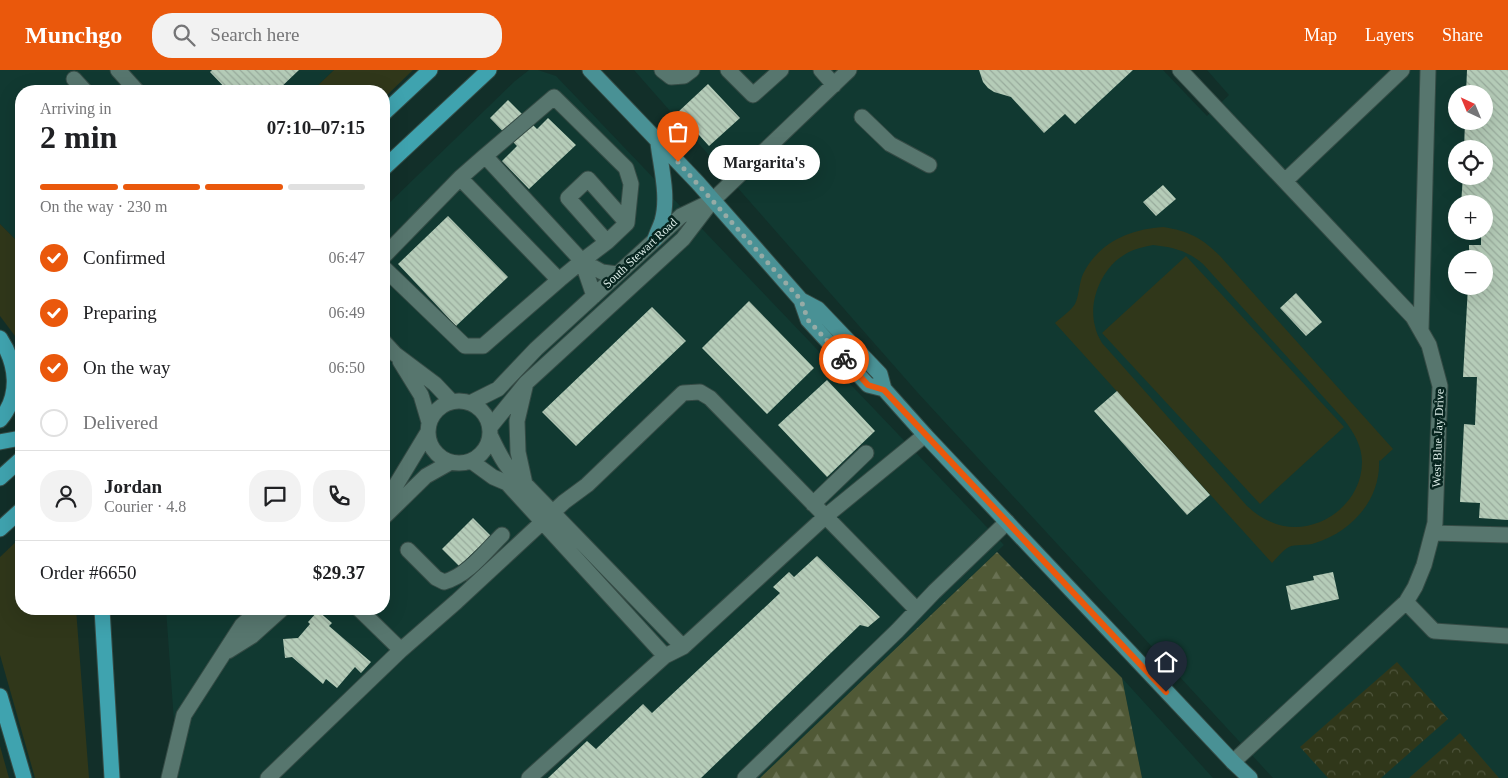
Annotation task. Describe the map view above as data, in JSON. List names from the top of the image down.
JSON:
{
  "streets": {
    "street": ["South Stewart Road", "West Blue Jay Drive"]
  },
  "places": ["Margarita's"],
  "north": "top left",
  "page": {
    "header": "Munchgo",
    "search": "Search here",
    "nav": ["Map", "Layers", "Share"],
    "map_buttons": ["+", "−"],
    "heading": ["2 min", "Arriving in", "07:10–07:15"],
    "panel": [
      "Jordan",
      "Courier · 4.8",
      "Order #6650",
      "$29.37"
    ],
    "bubble": "Margarita's",
    "bar": "On the way · 230 m",
    "list": [
      ["Confirmed", "06:47"],
      ["Preparing", "06:49"],
      ["On the way", "06:50"],
      "Delivered"
    ]
  }
}
